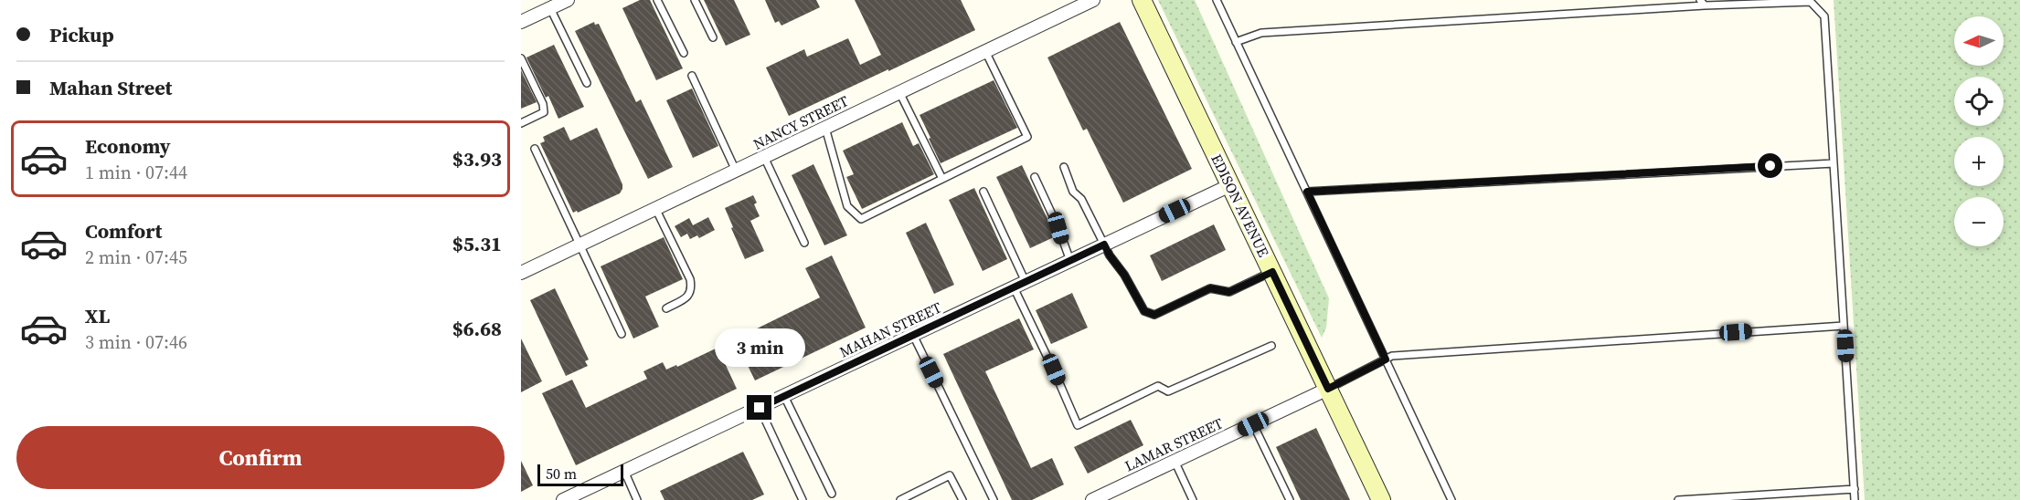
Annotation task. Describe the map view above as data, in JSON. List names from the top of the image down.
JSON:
{
  "streets": {
    "street": [
      "NANCY STREET",
      "EDISON AVENUE",
      "MAHAN STREET",
      "LAMAR STREET"
    ]
  },
  "crossings": [
    ["EDISON AVENUE", "MAHAN STREET"],
    ["EDISON AVENUE", "LAMAR STREET"]
  ],
  "scale_bar": "50 m",
  "north": "left",
  "page": {
    "banner": ["Pickup", "Mahan Street"],
    "map_buttons": ["+", "−"],
    "list": [
      {
        "name": "Economy",
        "note": "1 min · 07:44",
        "value": "$3.93"
      },
      {
        "name": "Comfort",
        "note": "2 min · 07:45",
        "value": "$5.31"
      },
      {
        "name": "XL",
        "note": "3 min · 07:46",
        "value": "$6.68"
      }
    ],
    "bubble": "3 min",
    "buttons": "Confirm",
    "scale": "50 m"
  }
}
